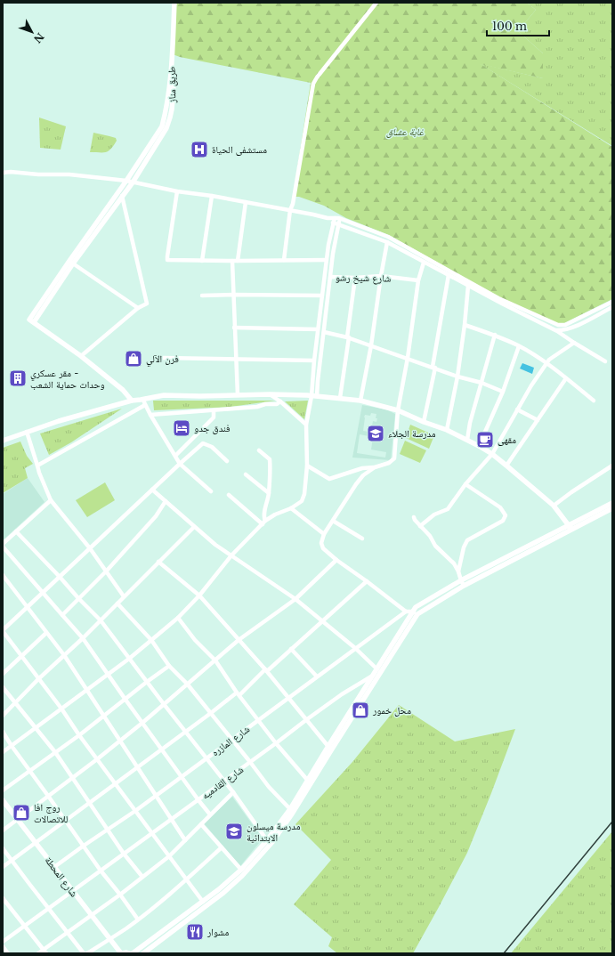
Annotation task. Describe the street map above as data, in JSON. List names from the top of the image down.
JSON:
{
  "streets": {
    "main road": ["طريق مناز", "شارع المحطة"],
    "street": ["شارع شيخ رشو", "شارع المازره", "شارع القادميه"]
  },
  "crossings": [
    ["شارع المازره", "شارع المحطة"],
    ["شارع القادميه", "شارع المحطة"]
  ],
  "parks": ["غابة عشاق"],
  "places": {
    "hospital": ["مستشفى الحياة"],
    "shop": ["فرن الآلي", "محل خمور", "روج افا للاتصالات"],
    "building": ["مقر عسكري - وحدات حماية الشعب"],
    "hotel": ["فندق جدو"],
    "school or university": ["مدرسة الجلاء", "مدرسة ميسلون الابتدائية"],
    "cafe": ["مقهى"],
    "restaurant": ["مشوار"]
  },
  "scale_bar": "100 m",
  "north": "bottom right"
}
